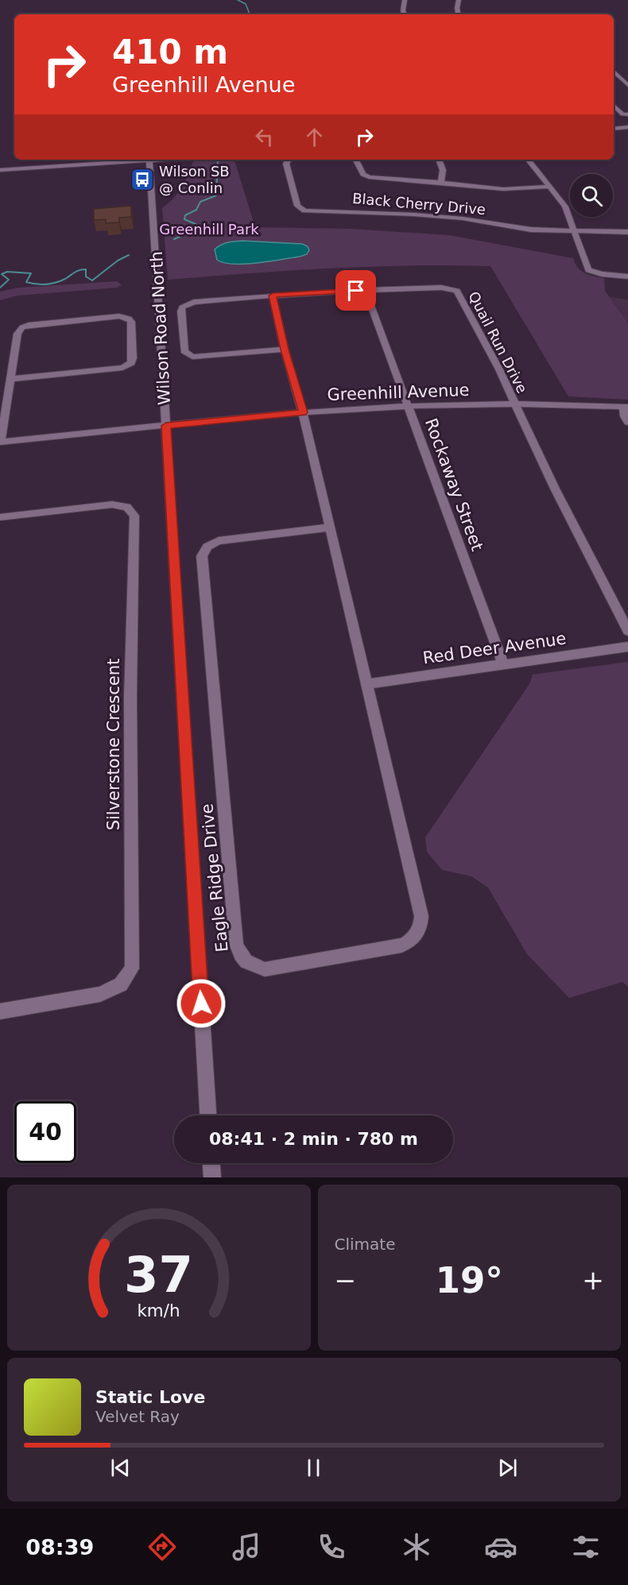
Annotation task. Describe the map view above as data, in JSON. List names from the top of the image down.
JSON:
{
  "streets": {
    "street": [
      "Black Cherry Drive",
      "Wilson Road North",
      "Quail Run Drive",
      "Greenhill Avenue",
      "Rockaway Street",
      "Red Deer Avenue",
      "Silverstone Crescent",
      "Eagle Ridge Drive"
    ]
  },
  "crossings": [
    ["Wilson Road North", "Greenhill Avenue"],
    ["Quail Run Drive", "Greenhill Avenue"],
    ["Quail Run Drive", "Rockaway Street"],
    ["Quail Run Drive", "Eagle Ridge Drive"],
    ["Greenhill Avenue", "Rockaway Street"],
    ["Greenhill Avenue", "Eagle Ridge Drive"],
    ["Rockaway Street", "Red Deer Avenue"],
    ["Red Deer Avenue", "Eagle Ridge Drive"]
  ],
  "parks": ["Greenhill Park"],
  "places": {
    "bus stop": ["Wilson SB @ Conlin"]
  },
  "page": {
    "turn": ["410 m", "Greenhill Avenue"],
    "limit": "40",
    "trip": "08:41 · 2 min · 780 m",
    "tile": "Climate",
    "heat": ["−", "19°", "+"],
    "song": ["Static Love", "Velvet Ray"],
    "tabs": "08:39",
    "gauge": ["37", "km/h"]
  }
}
